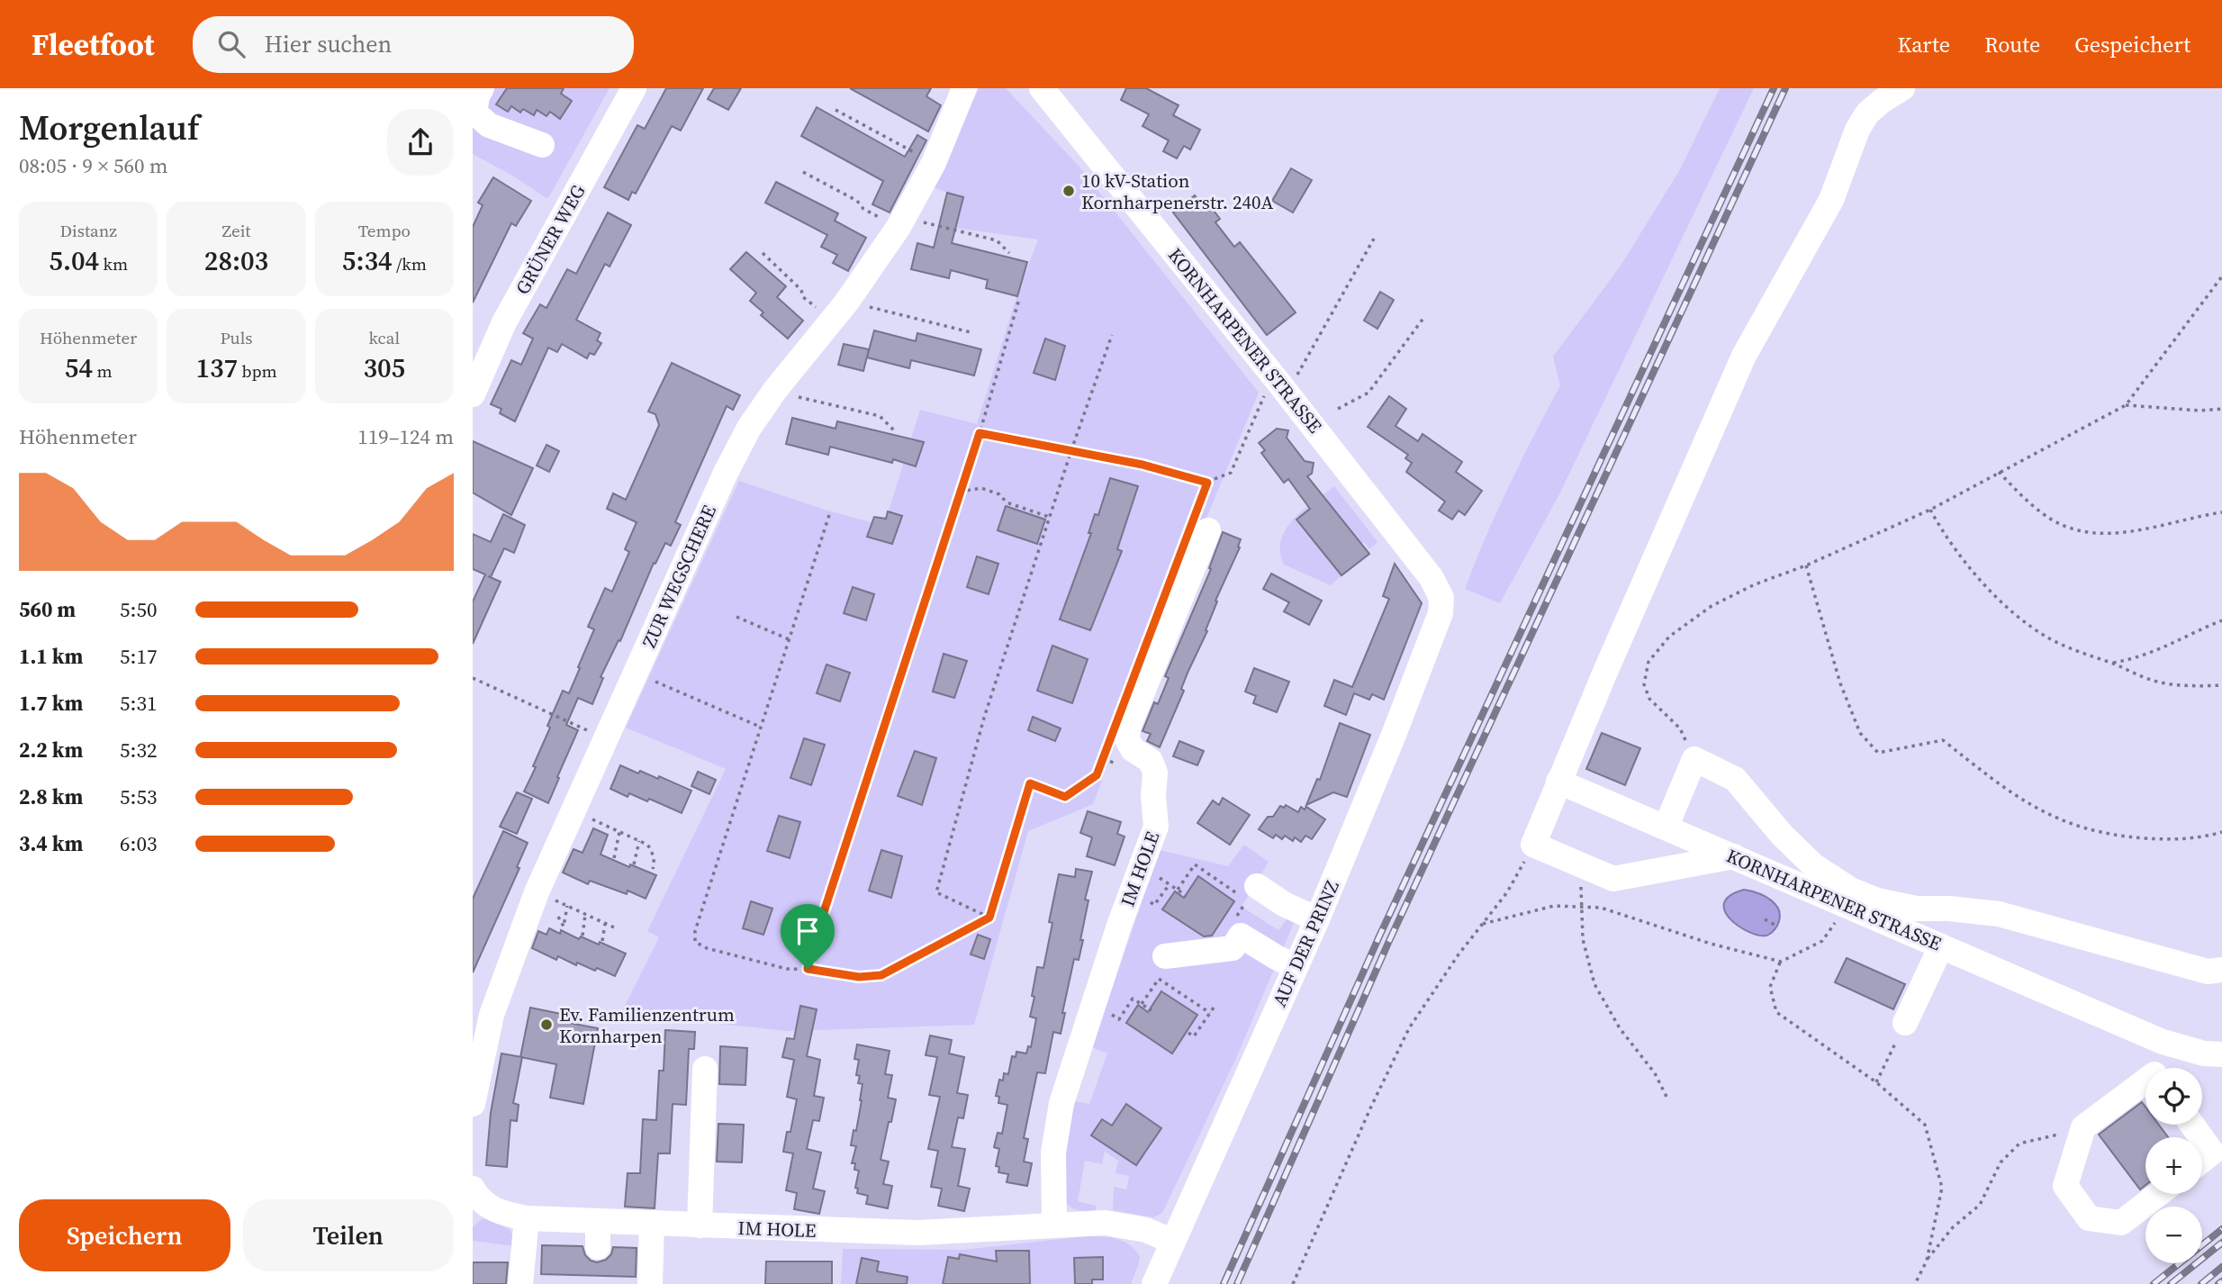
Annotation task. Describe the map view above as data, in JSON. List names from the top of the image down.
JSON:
{
  "streets": {
    "street": [
      "GRÜNER WEG",
      "KORNHARPENER STRASSE",
      "ZUR WEGSCHERE",
      "IM HOLE",
      "AUF DER PRINZ"
    ]
  },
  "crossings": [
    ["KORNHARPENER STRASSE", "AUF DER PRINZ"],
    ["IM HOLE", "AUF DER PRINZ"]
  ],
  "places": ["10 kV-Station Kornharpenerstr. 240A", "Ev. Familienzentrum Kornharpen"],
  "page": {
    "header": "Fleetfoot",
    "search": "Hier suchen",
    "nav": ["Karte", "Route", "Gespeichert"],
    "heading": ["Morgenlauf", "08:05 · 9 × 560 m"],
    "stats": [
      ["Distanz", "5.04 km"],
      ["Zeit", "28:03"],
      ["Tempo", "5:34 /km"],
      ["Höhenmeter", "54 m"],
      ["Puls", "137 bpm"],
      ["kcal", "305"]
    ],
    "chart": ["Höhenmeter", "119–124 m"],
    "list": [
      {
        "name": "560 m",
        "note": "5:50"
      },
      {
        "name": "1.1 km",
        "note": "5:17"
      },
      {
        "name": "1.7 km",
        "note": "5:31"
      },
      {
        "name": "2.2 km",
        "note": "5:32"
      },
      {
        "name": "2.8 km",
        "note": "5:53"
      },
      {
        "name": "3.4 km",
        "note": "6:03"
      }
    ],
    "map_buttons": ["+", "−"],
    "buttons": ["Speichern", "Teilen"]
  }
}
